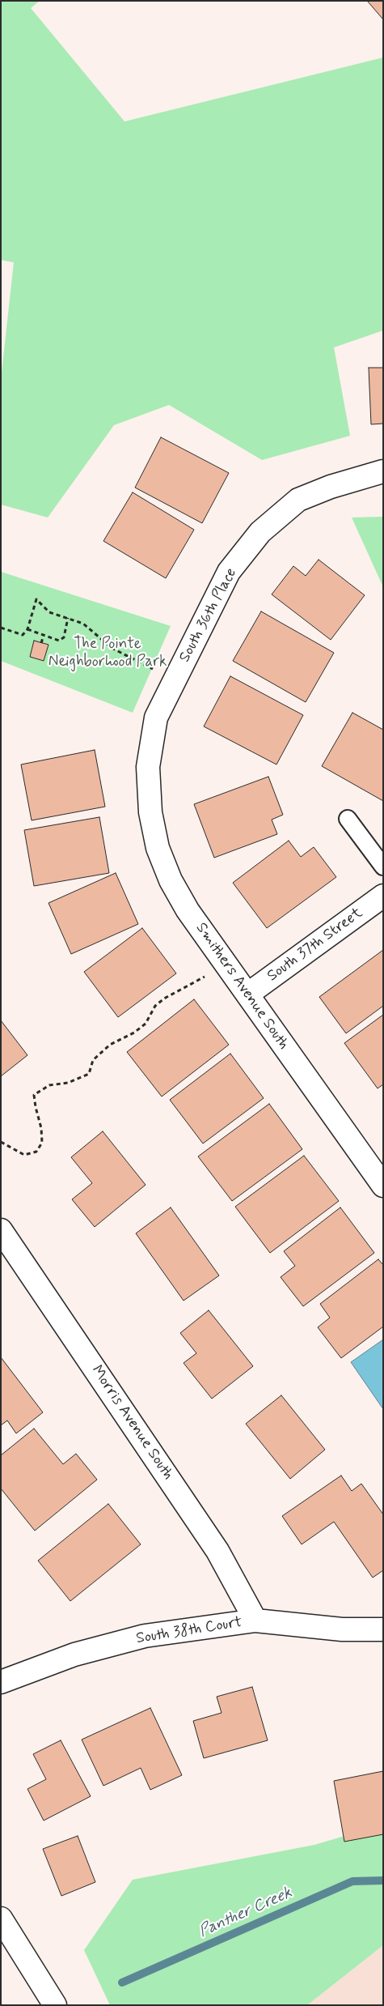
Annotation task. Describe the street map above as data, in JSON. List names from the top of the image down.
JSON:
{
  "streets": {
    "street": [
      "South 36th Place",
      "South 37th Street",
      "Smithers Avenue South",
      "Morris Avenue South",
      "South 38th Court"
    ]
  },
  "crossings": [
    ["South 36th Place", "Smithers Avenue South"],
    ["South 37th Street", "Smithers Avenue South"],
    ["Morris Avenue South", "South 38th Court"]
  ],
  "water": ["Panther Creek"],
  "parks": ["The Pointe Neighborhood Park"]
}
